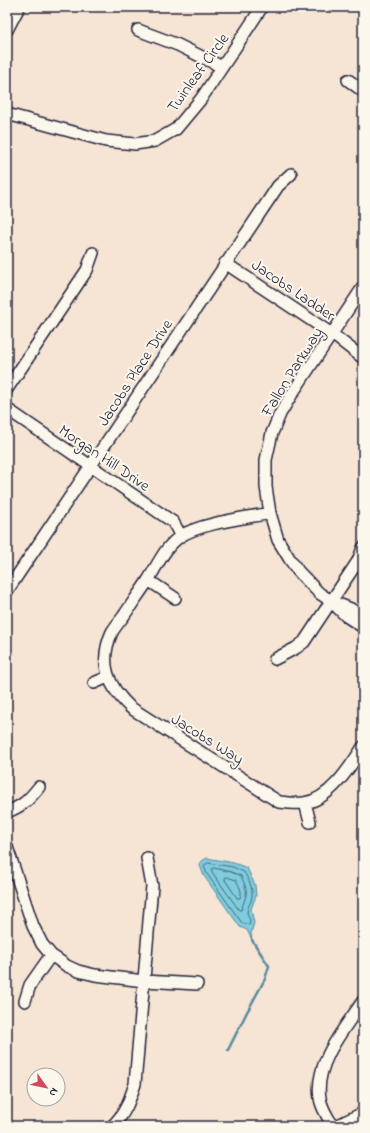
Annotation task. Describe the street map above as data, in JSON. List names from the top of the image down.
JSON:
{
  "streets": {
    "street": [
      "Twinleaf Circle",
      "Jacobs Ladder",
      "Fallon Parkway",
      "Jacobs Place Drive",
      "Morgan Hill Drive",
      "Jacobs Way"
    ]
  },
  "crossings": [
    ["Jacobs Ladder", "Fallon Parkway"],
    ["Jacobs Ladder", "Jacobs Place Drive"],
    ["Fallon Parkway", "Jacobs Way"],
    ["Jacobs Place Drive", "Morgan Hill Drive"],
    ["Morgan Hill Drive", "Jacobs Way"]
  ],
  "north": "bottom right"
}
